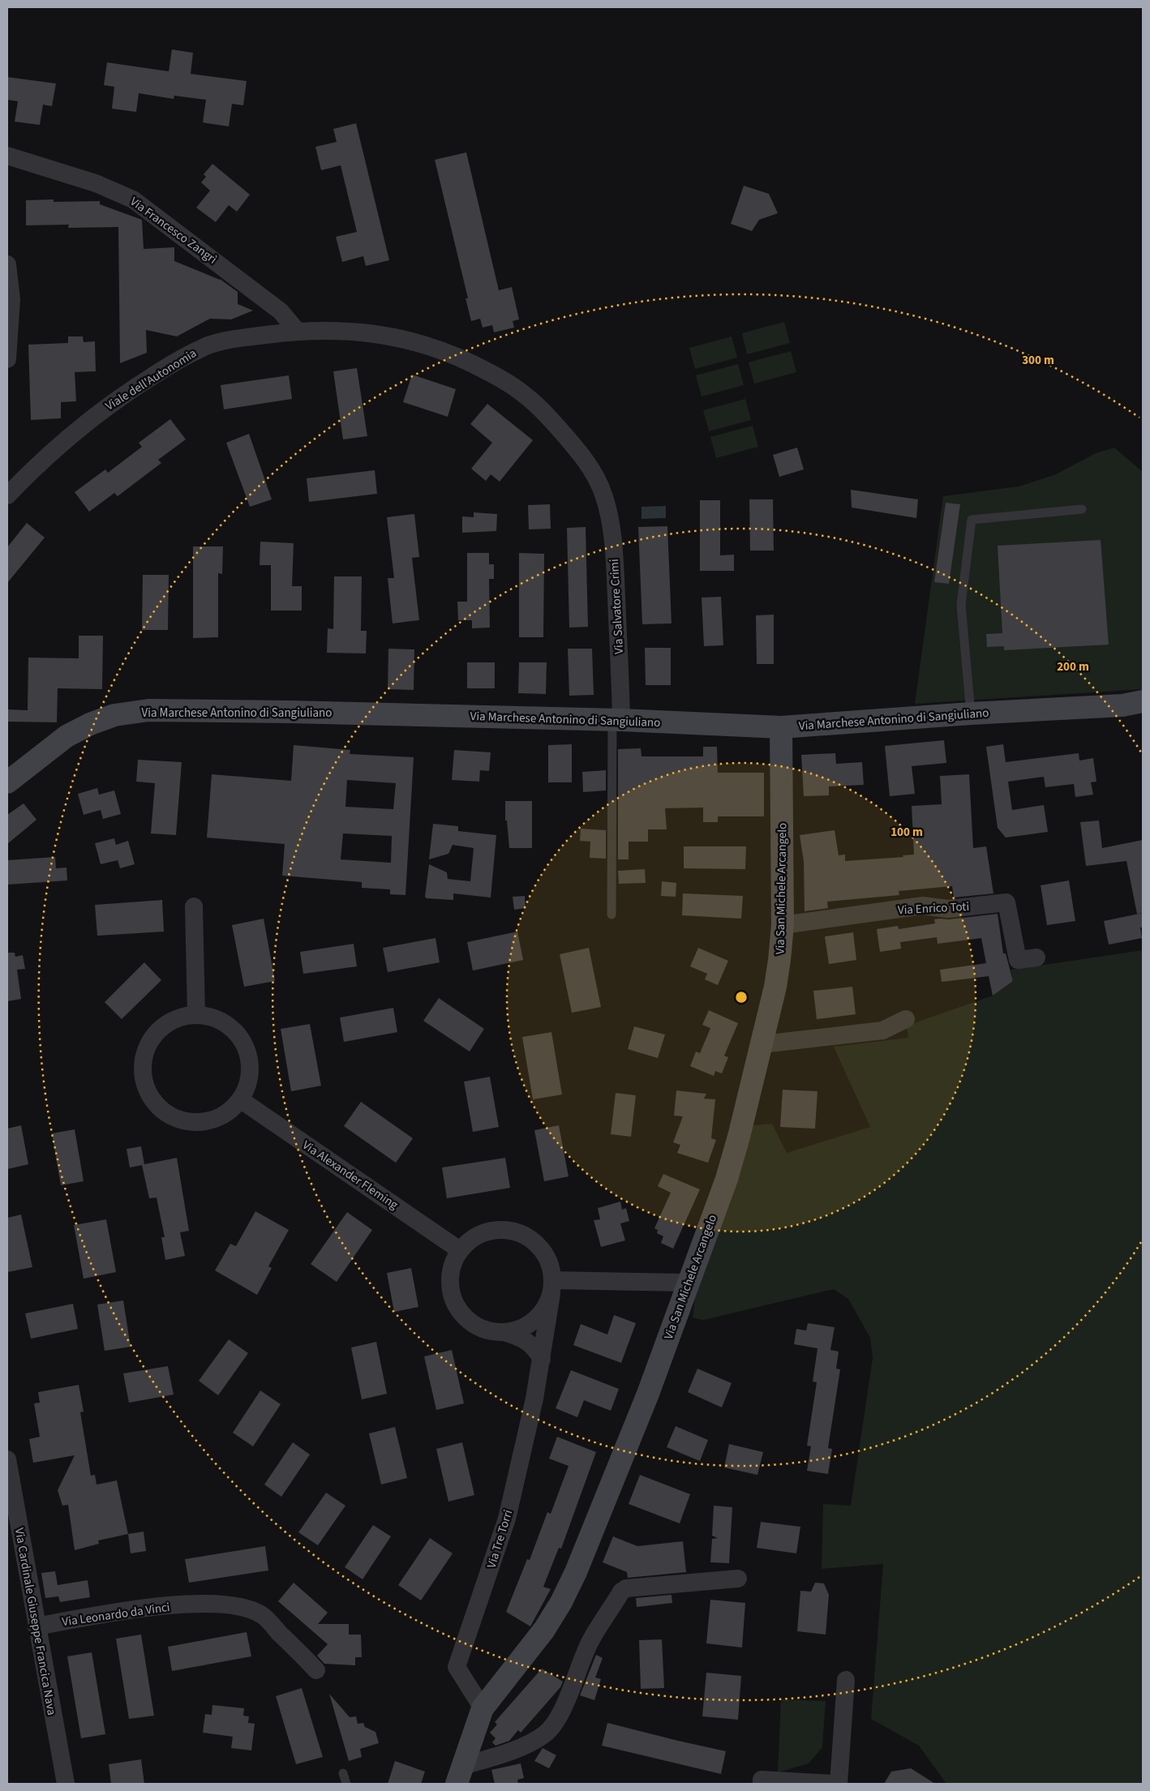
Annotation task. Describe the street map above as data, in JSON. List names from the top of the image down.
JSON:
{
  "streets": {
    "main road": ["Via Marchese Antonino di Sangiuliano", "Via San Michele Arcangelo"],
    "street": [
      "Via Francesco Zangrì",
      "Viale dell'Autonomia",
      "Via Salvatore Crimi",
      "Via Enrico Toti",
      "Via Alexander Fleming",
      "Via Tre Torri",
      "Via Leonardo da Vinci",
      "Via Cardinale Giuseppe Francica Nava"
    ]
  },
  "crossings": [
    ["Via Francesco Zangrì", "Viale dell'Autonomia"],
    ["Viale dell'Autonomia", "Via Salvatore Crimi"],
    ["Via Salvatore Crimi", "Via Marchese Antonino di Sangiuliano"],
    ["Via Marchese Antonino di Sangiuliano", "Via San Michele Arcangelo"],
    ["Via San Michele Arcangelo", "Via Enrico Toti"],
    ["Via San Michele Arcangelo", "Via Tre Torri"],
    ["Via Leonardo da Vinci", "Via Cardinale Giuseppe Francica Nava"]
  ],
  "rings": ["300 m", "200 m", "100 m"]
}
